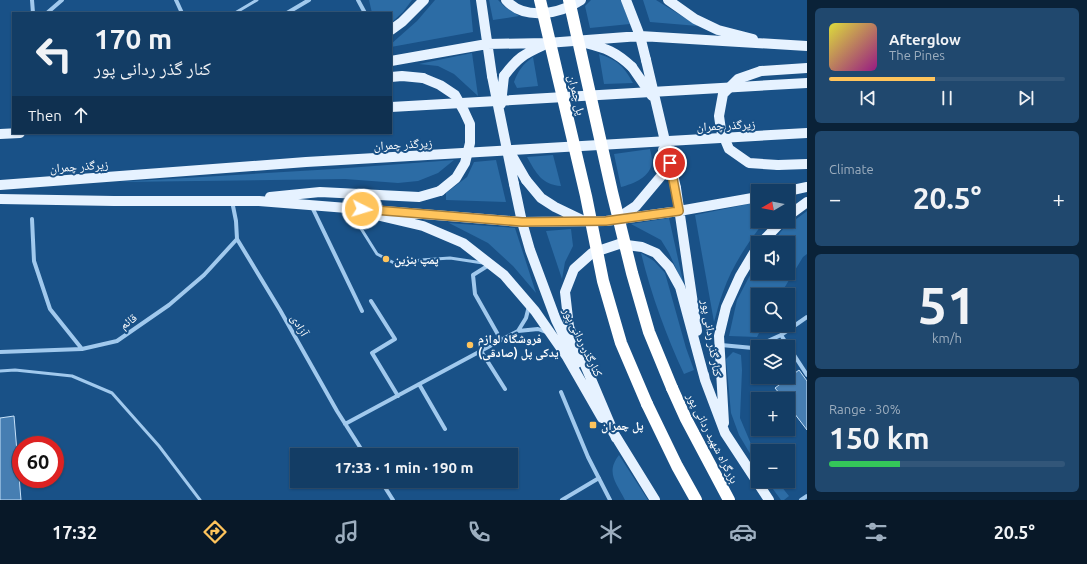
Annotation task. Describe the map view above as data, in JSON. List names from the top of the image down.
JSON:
{
  "streets": {
    "highway": ["پل چمران", "بزرگراه شهید ردانی پور"],
    "main road": ["زیرگذر چمران", "کنار گذر ردانی پور", "کنارگذر ردانی پور"],
    "street": ["قائم", "آزادی"]
  },
  "crossings": [
    ["پل چمران", "بزرگراه شهید ردانی پور"],
    ["قائم", "آزادی"]
  ],
  "places": {
    "other": ["پمپ بنزین", "فروشگاه لوازم یدکی پل (صادقی)"],
    "transit": ["پل چمران"]
  },
  "north": "left",
  "page": {
    "turn": ["170 m", "کنار گذر ردانی پور"],
    "song": ["Afterglow", "The Pines"],
    "then": "Then",
    "tile": [
      "Climate",
      ["51", "km/h"],
      ["Range · 30%", "150 km"]
    ],
    "heat": ["−", "20.5°", "+"],
    "map_buttons": ["+", "−"],
    "limit": "60",
    "trip": "17:33 · 1 min · 190 m",
    "tabs": ["17:32", "20.5°"]
  }
}
